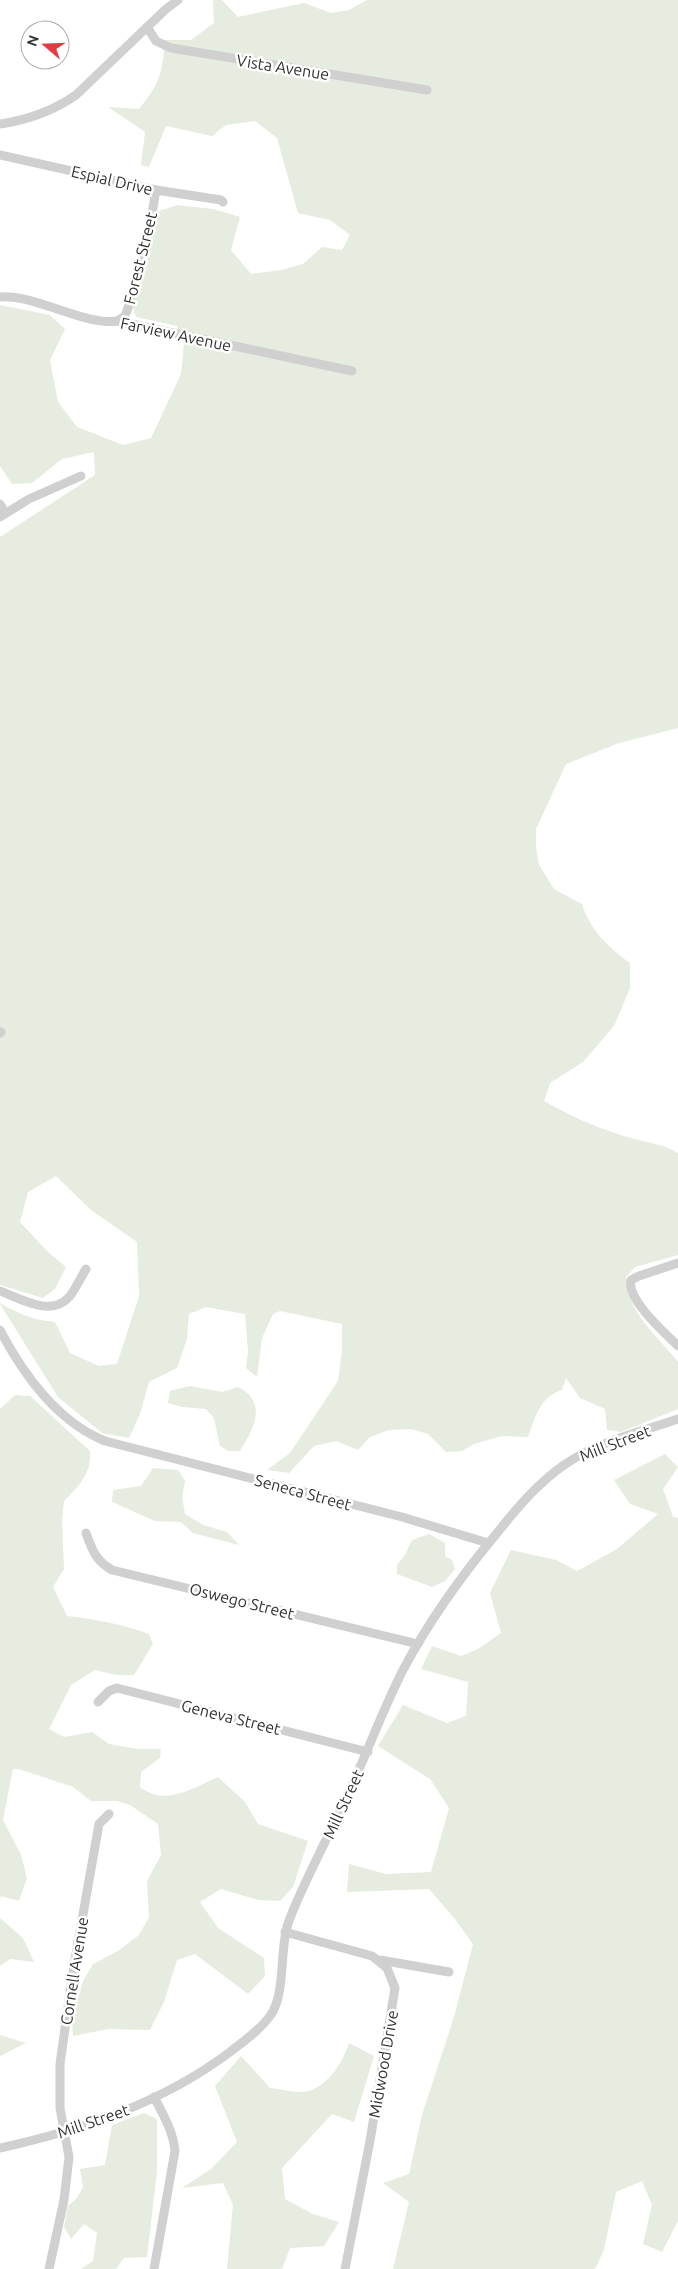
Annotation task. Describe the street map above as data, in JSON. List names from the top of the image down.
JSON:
{
  "streets": {
    "street": [
      "Vista Avenue",
      "Espial Drive",
      "Forest Street",
      "Farview Avenue",
      "Mill Street",
      "Seneca Street",
      "Oswego Street",
      "Geneva Street",
      "Cornell Avenue",
      "Midwood Drive"
    ]
  },
  "crossings": [
    ["Espial Drive", "Forest Street"],
    ["Forest Street", "Farview Avenue"],
    ["Mill Street", "Seneca Street"],
    ["Mill Street", "Oswego Street"],
    ["Mill Street", "Geneva Street"],
    ["Mill Street", "Cornell Avenue"]
  ],
  "north": "left"
}
